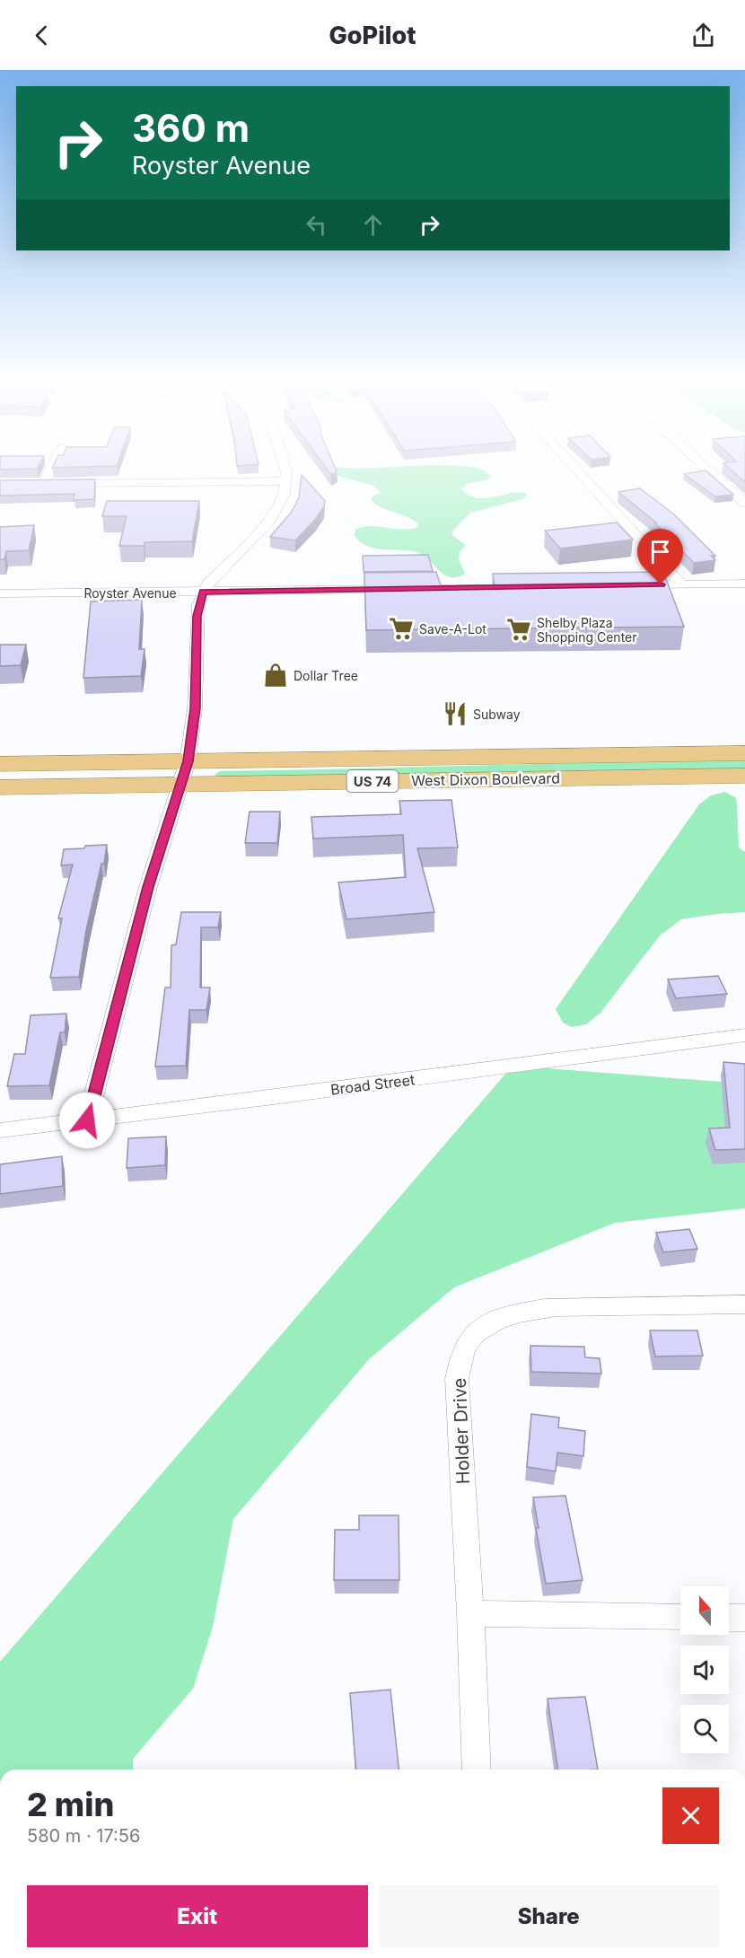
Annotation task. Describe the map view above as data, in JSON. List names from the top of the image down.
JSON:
{
  "streets": {
    "highway": ["West Dixon Boulevard", "US 74"],
    "street": ["Royster Avenue", "Broad Street", "Holder Drive"]
  },
  "places": {
    "supermarket": ["Save-A-Lot", "Shelby Plaza Shopping Center"],
    "shop": ["Dollar Tree"],
    "restaurant": ["Subway"]
  },
  "north": "top",
  "page": {
    "header": "GoPilot",
    "turn": ["360 m", "Royster Avenue"],
    "heading": ["2 min", "580 m · 17:56"],
    "buttons": ["Exit", "Share"]
  }
}
